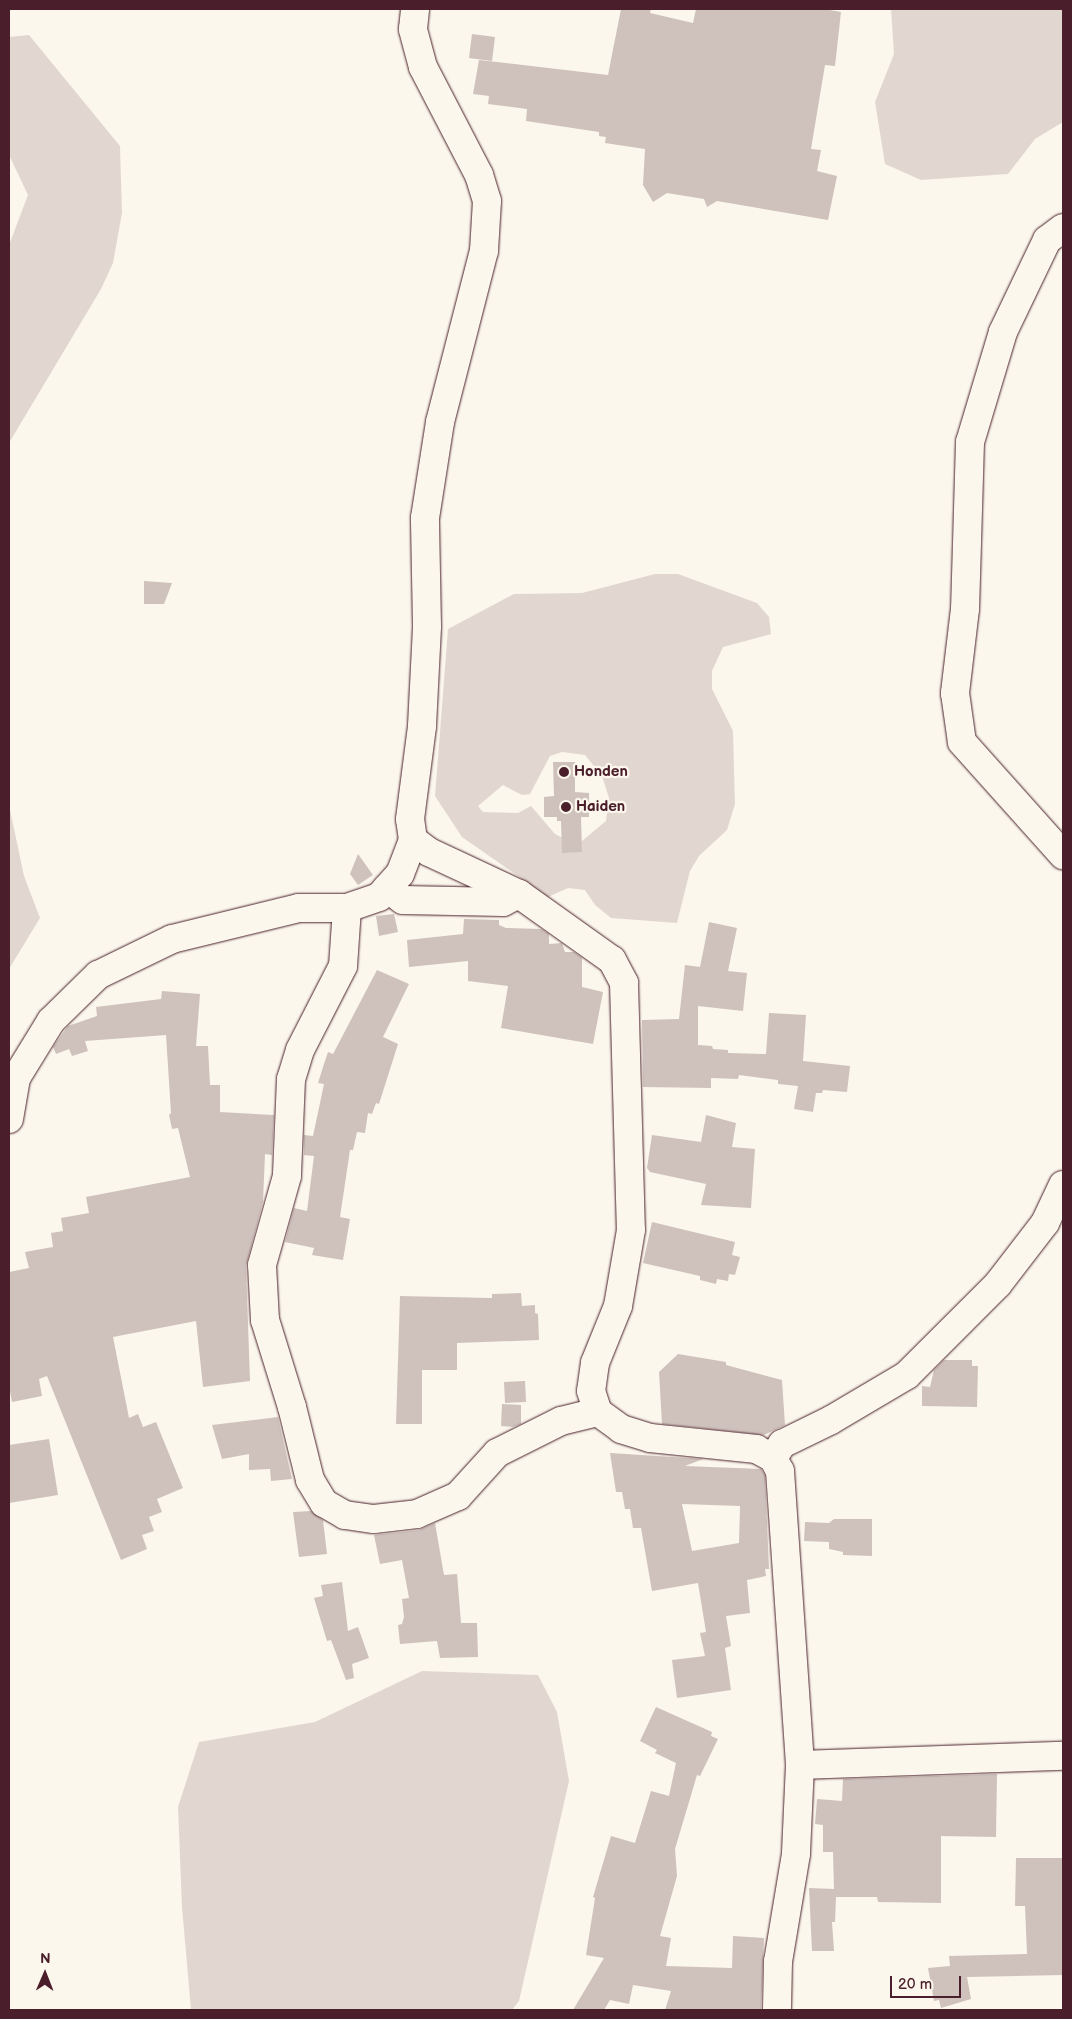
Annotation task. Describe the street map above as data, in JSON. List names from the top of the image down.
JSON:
{
  "places": ["Honden", "Haiden"],
  "scale_bar": "20 m",
  "north": "top"
}
